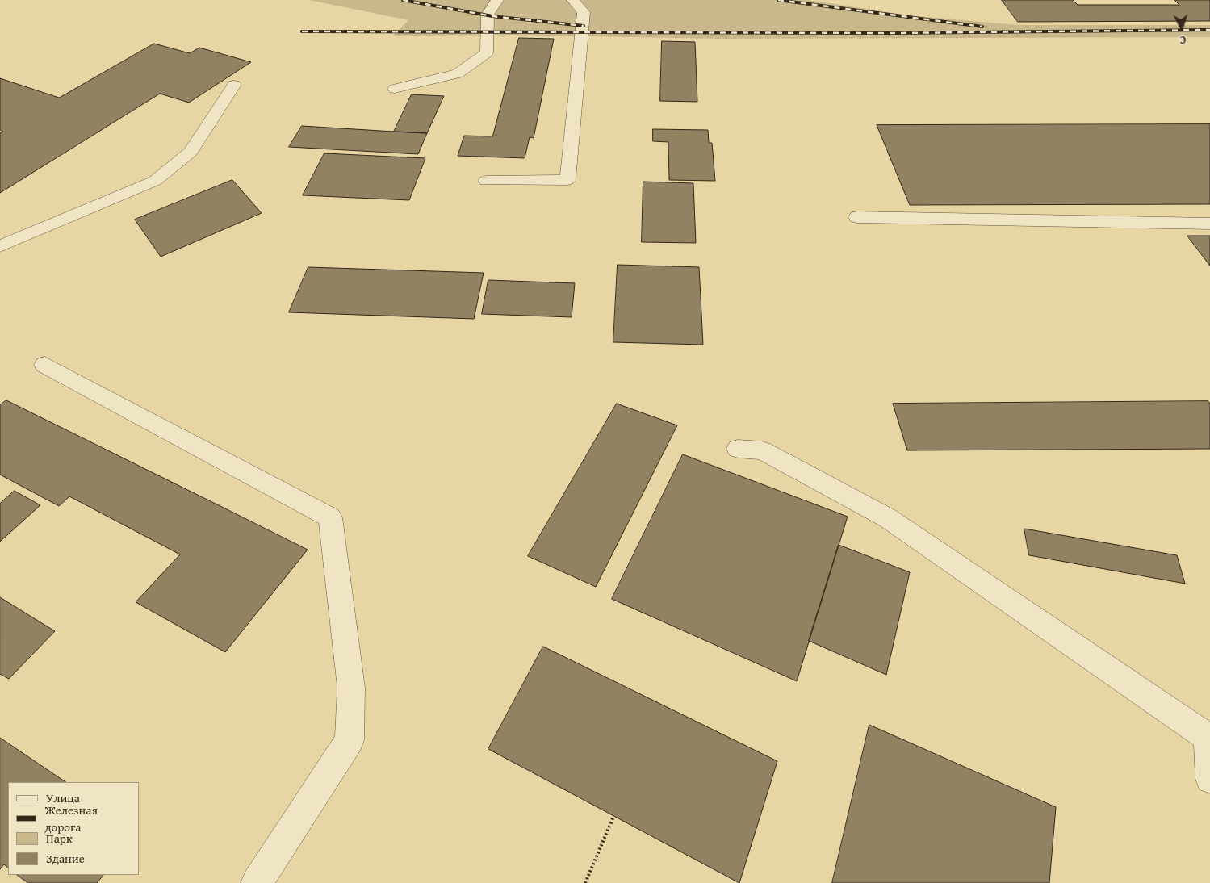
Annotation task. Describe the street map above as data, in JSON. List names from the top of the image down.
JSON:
{
  "legend": [
    "Улица",
    "Железная дорога",
    "Парк",
    "Здание"
  ],
  "north": "bottom"
}
